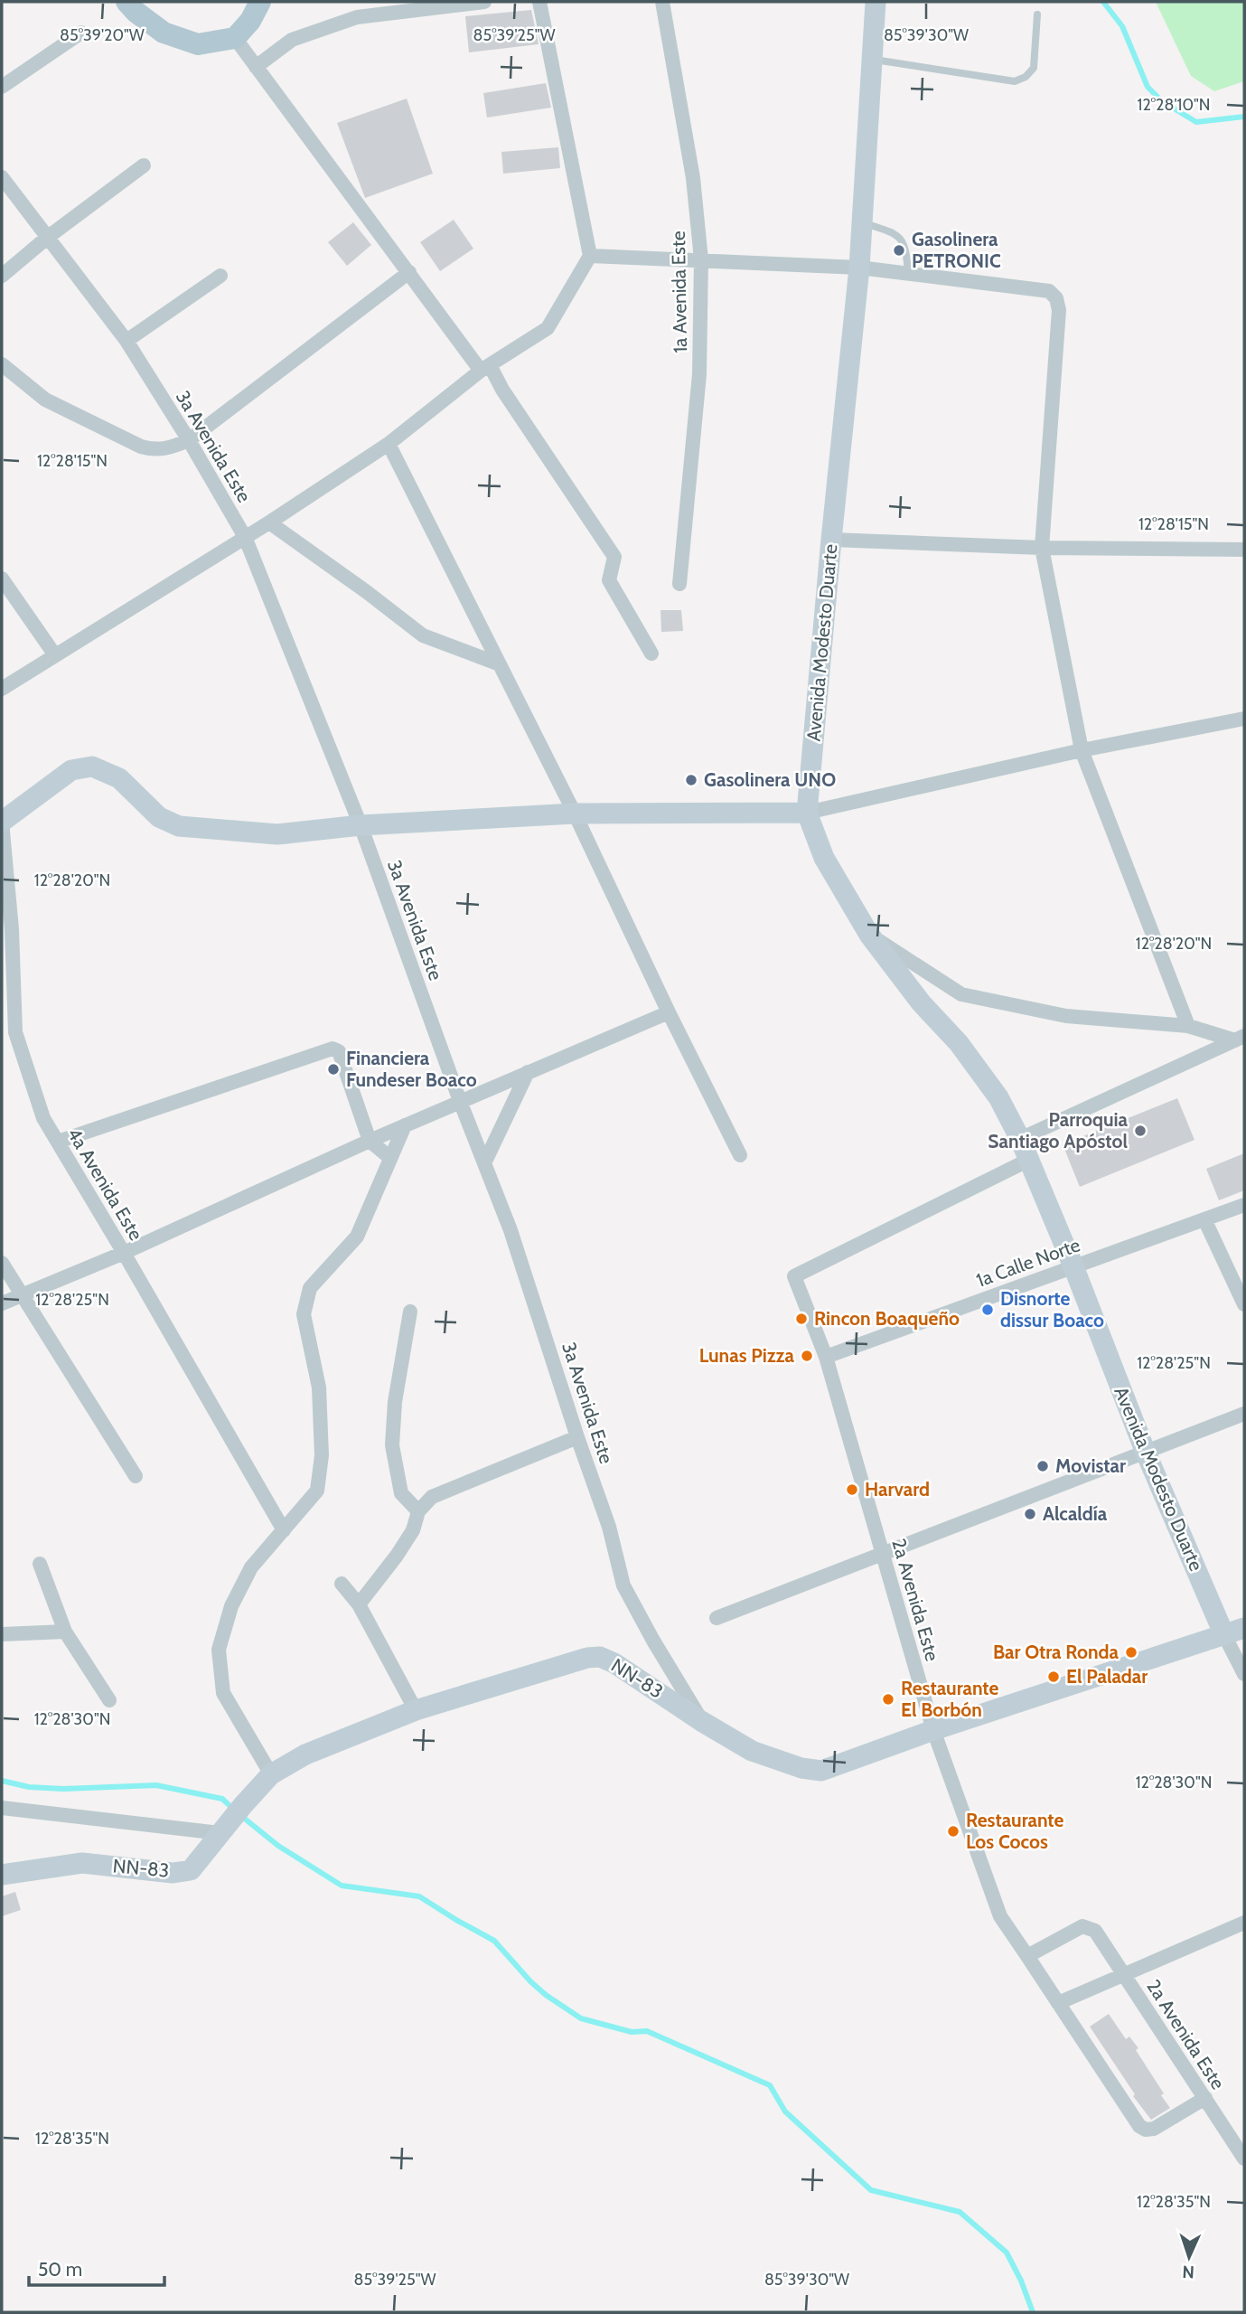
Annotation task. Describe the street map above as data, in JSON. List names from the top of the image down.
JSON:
{
  "streets": {
    "main road": ["Avenida Modesto Duarte", "NN-83"],
    "street": [
      "1a Avenida Este",
      "3a Avenida Este",
      "4a Avenida Este",
      "1a Calle Norte",
      "2a Avenida Este"
    ]
  },
  "crossings": [
    ["3a Avenida Este", "NN-83"],
    ["Avenida Modesto Duarte", "1a Calle Norte"],
    ["Avenida Modesto Duarte", "2a Avenida Este"],
    ["Avenida Modesto Duarte", "NN-83"],
    ["1a Calle Norte", "2a Avenida Este"],
    ["2a Avenida Este", "NN-83"]
  ],
  "places": [
    "Gasolinera PETRONIC",
    "Gasolinera UNO",
    "Financiera Fundeser Boaco",
    "Parroquia Santiago Apóstol",
    "Disnorte dissur Boaco",
    "Rincon Boaqueño",
    "Lunas Pizza",
    "Movistar",
    "Harvard",
    "Alcaldía",
    "Bar Otra Ronda",
    "El Paladar",
    "Restaurante El Borbón",
    "Restaurante Los Cocos"
  ],
  "scale_bar": "50 m",
  "north": "bottom",
  "coordinates": [
    "85°39'20\"W",
    "85°39'25\"W",
    "85°39'30\"W",
    "12°28'10\"N",
    "12°28'15\"N",
    "12°28'20\"N",
    "12°28'25\"N",
    "12°28'30\"N",
    "12°28'35\"N"
  ]
}
